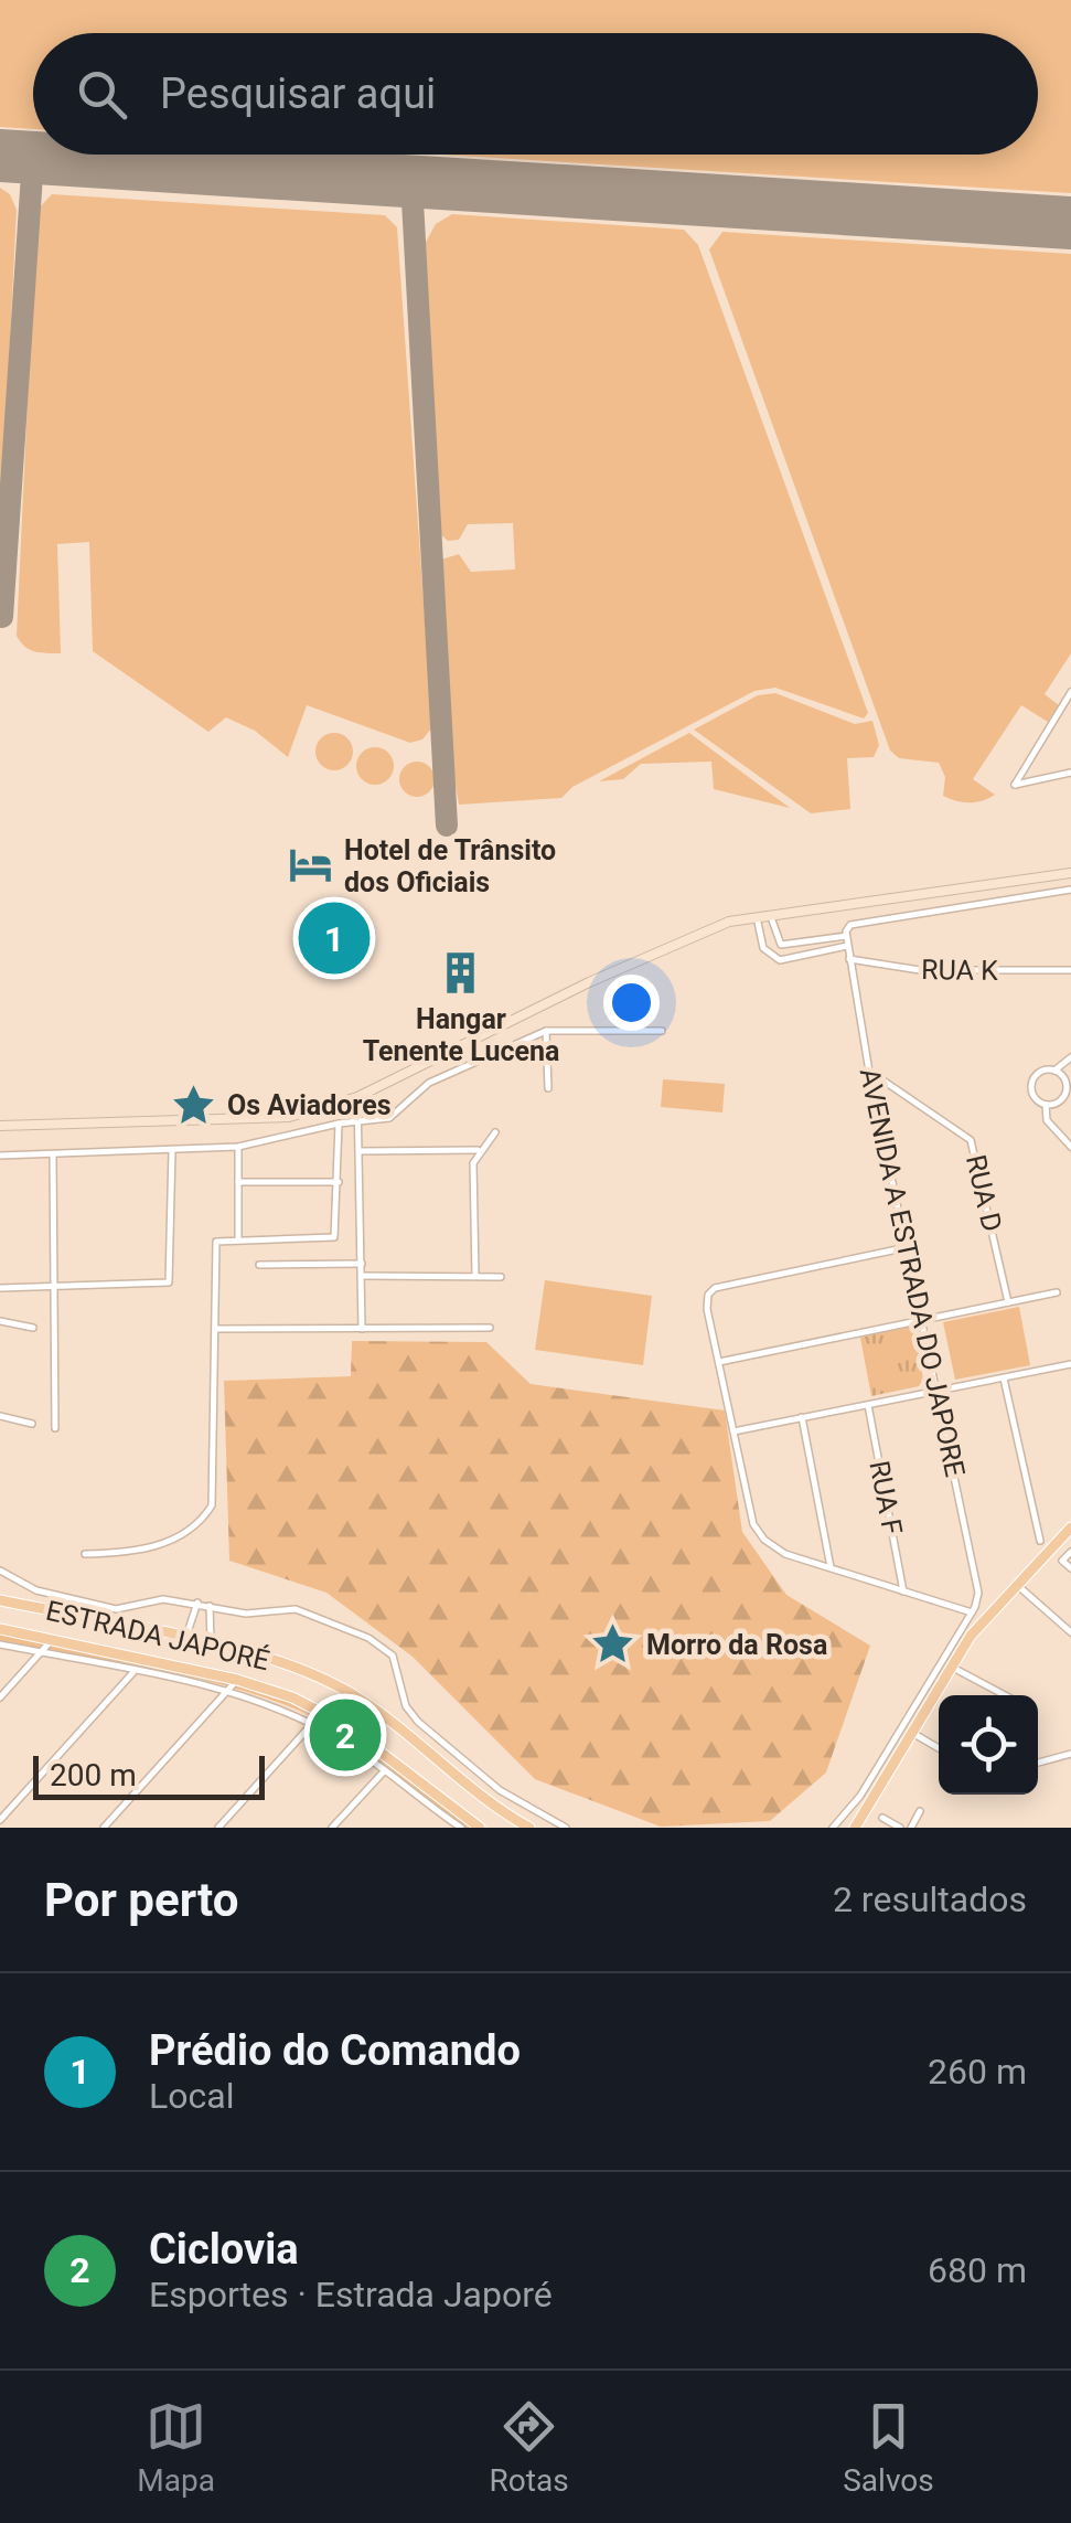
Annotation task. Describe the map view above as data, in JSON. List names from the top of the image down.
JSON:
{
  "streets": {
    "main road": ["ESTRADA JAPORÉ"],
    "street": [
      "RUA K",
      "RUA D",
      "AVENIDA A ESTRADA DO JAPORE",
      "RUA F"
    ]
  },
  "crossings": [
    ["RUA K", "AVENIDA A ESTRADA DO JAPORE"],
    ["RUA D", "AVENIDA A ESTRADA DO JAPORE"]
  ],
  "places": {
    "hotel": ["Hotel de Trânsito dos Oficiais"],
    "building": ["Hangar Tenente Lucena"],
    "place": ["Os Aviadores", "Morro da Rosa"]
  },
  "scale_bar": "200 m",
  "page": {
    "search": "Pesquisar aqui",
    "pins": ["1", "2"],
    "scale": "200 m",
    "heading": ["Por perto", "2 resultados"],
    "list": [
      {
        "mark": "1",
        "name": "Prédio do Comando",
        "note": "Local",
        "value": "260 m"
      },
      {
        "mark": "2",
        "name": "Ciclovia",
        "note": "Esportes · Estrada Japoré",
        "value": "680 m"
      }
    ],
    "nav": ["Mapa", "Rotas", "Salvos"]
  }
}
